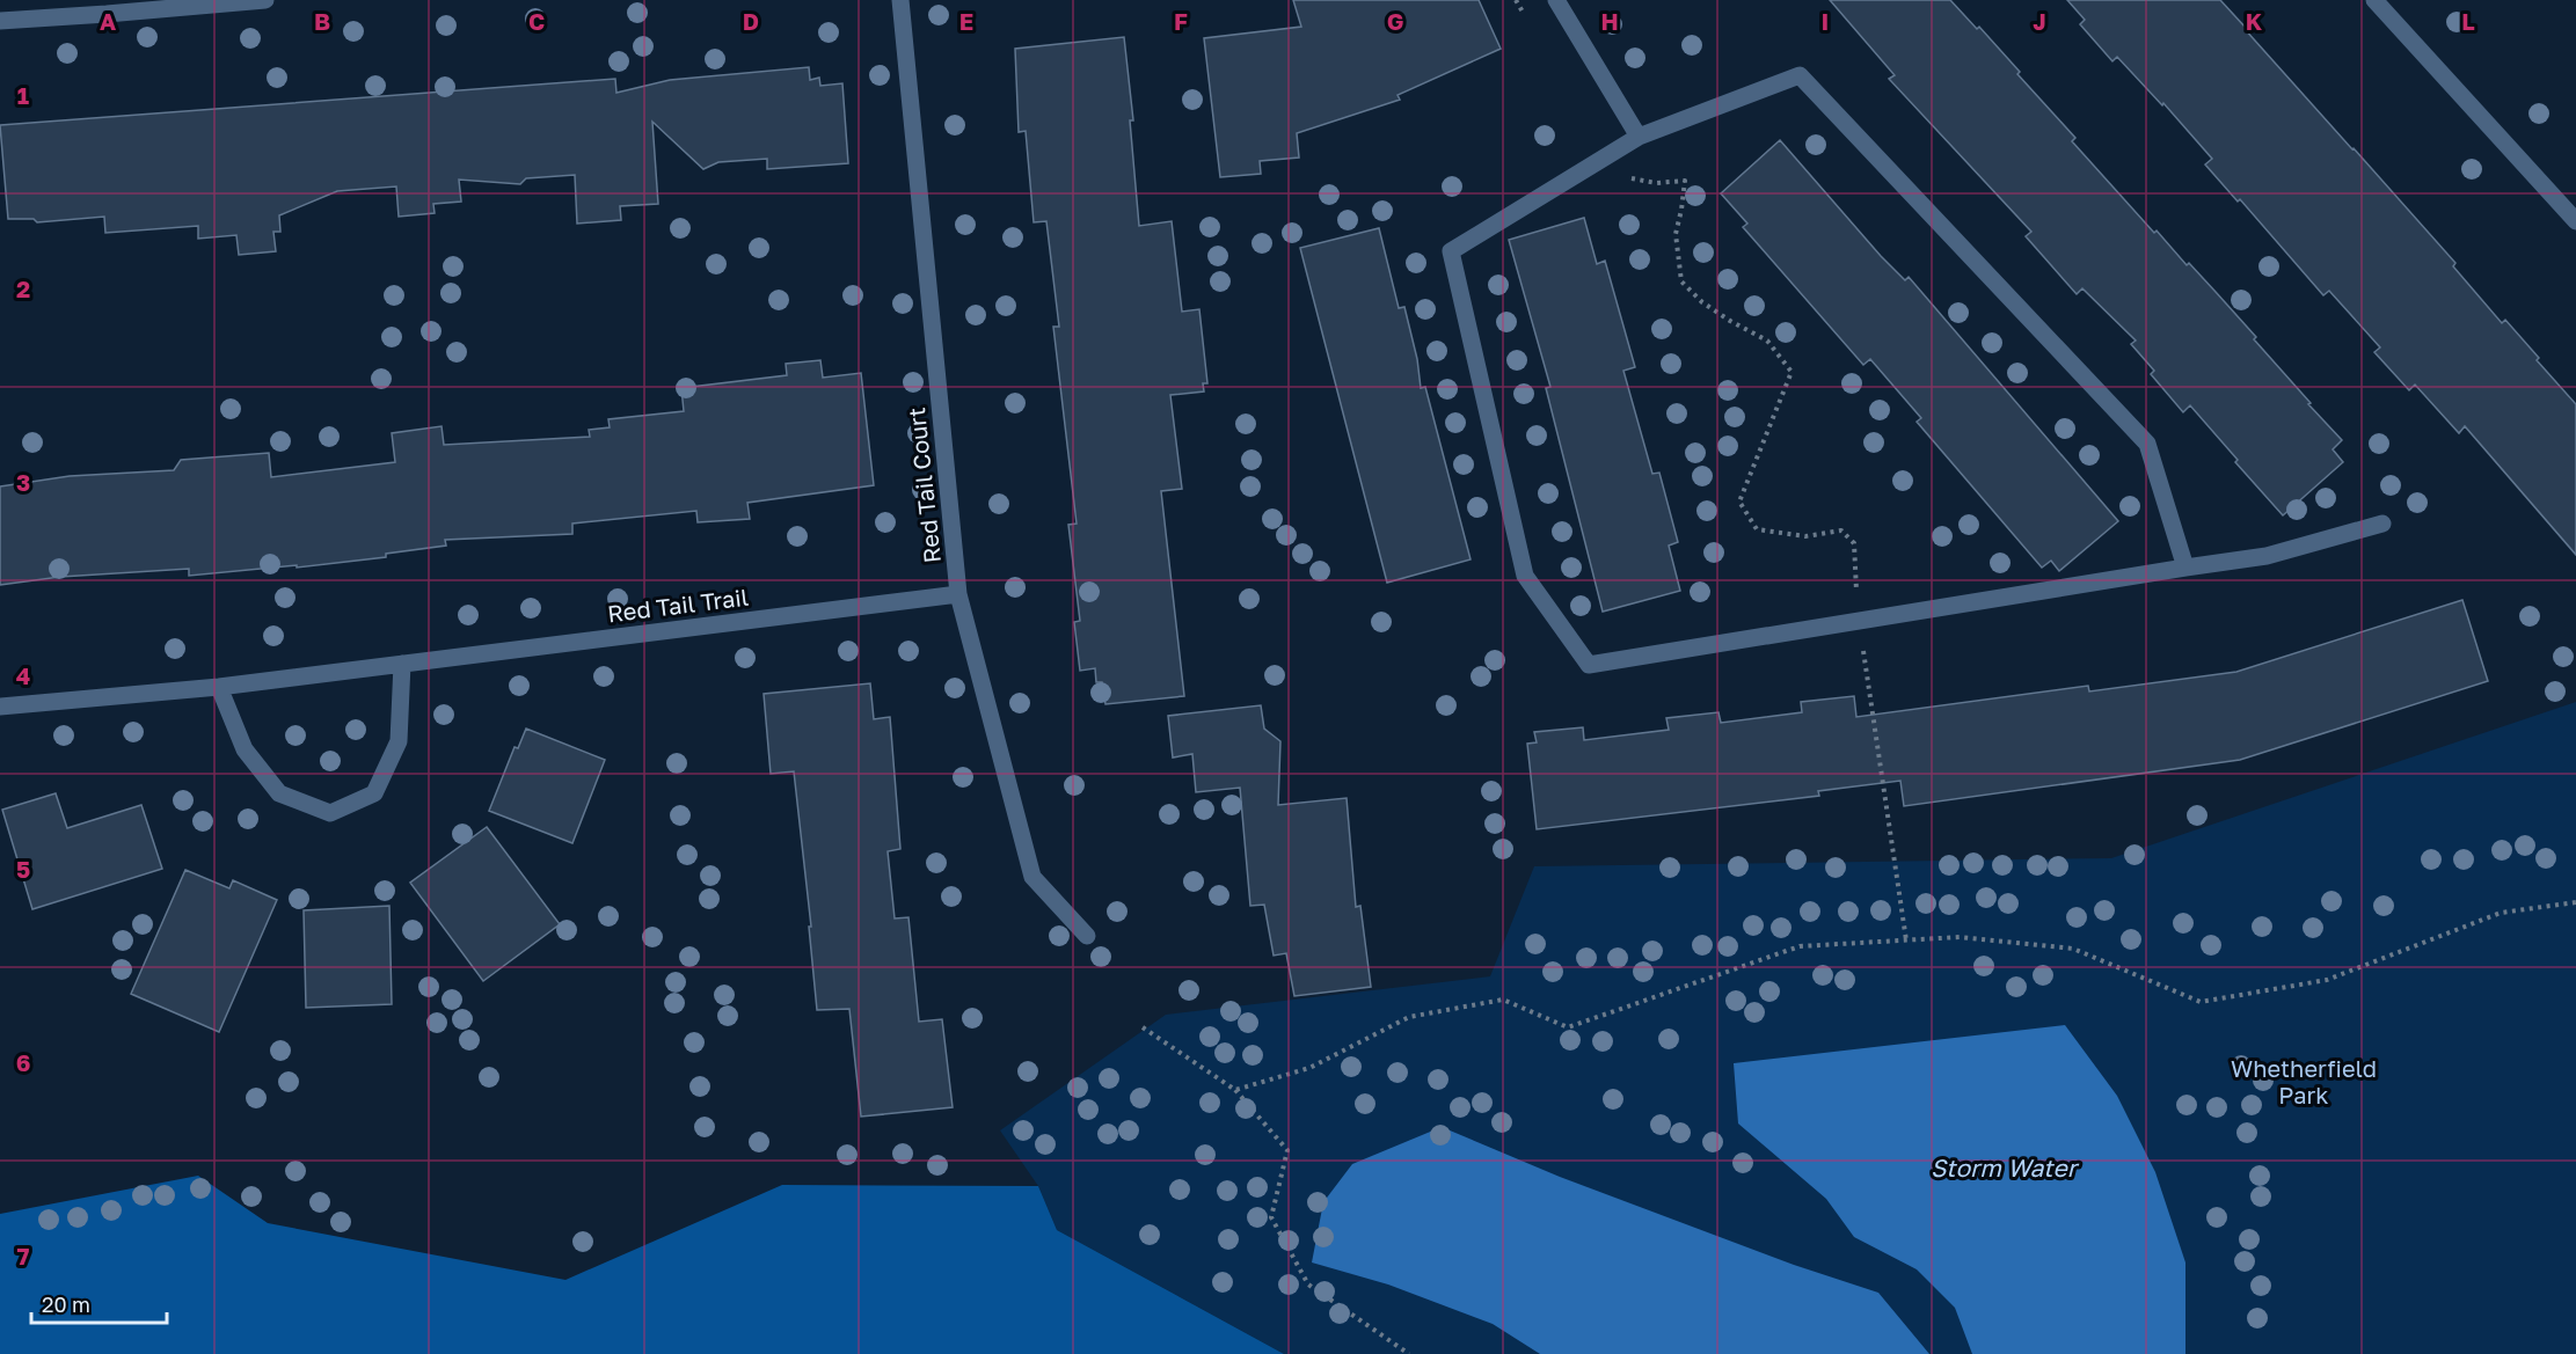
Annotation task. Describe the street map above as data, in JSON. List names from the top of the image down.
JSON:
{
  "streets": {
    "street": ["Red Tail Court", "Red Tail Trail"]
  },
  "crossings": [
    ["Red Tail Court", "Red Tail Trail"]
  ],
  "water": ["Storm Water"],
  "parks": ["Whetherfield Park"],
  "scale_bar": "20 m",
  "grid": {
    "columns": [
      "A",
      "B",
      "C",
      "D",
      "E",
      "F",
      "G",
      "H",
      "I",
      "J",
      "K",
      "L"
    ],
    "rows": [
      "1",
      "2",
      "3",
      "4",
      "5",
      "6",
      "7"
    ]
  }
}
